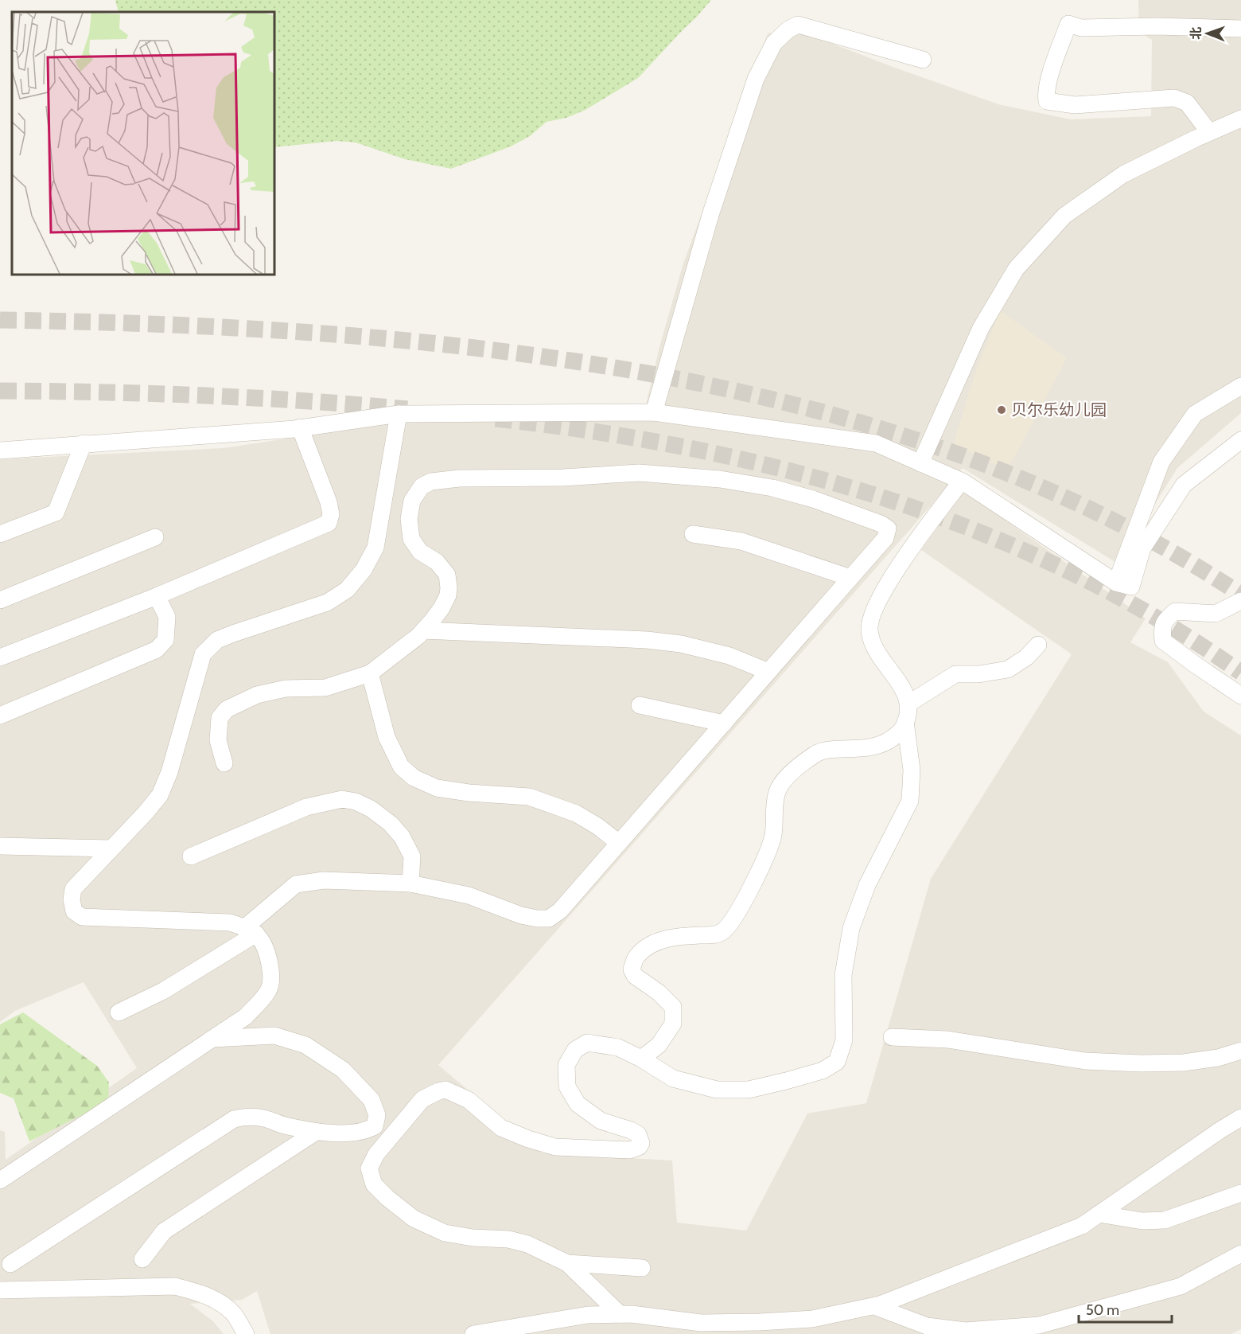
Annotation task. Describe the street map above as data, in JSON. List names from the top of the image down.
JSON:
{
  "places": ["贝尔乐幼儿园"],
  "scale_bar": "50 m",
  "north": "left"
}
